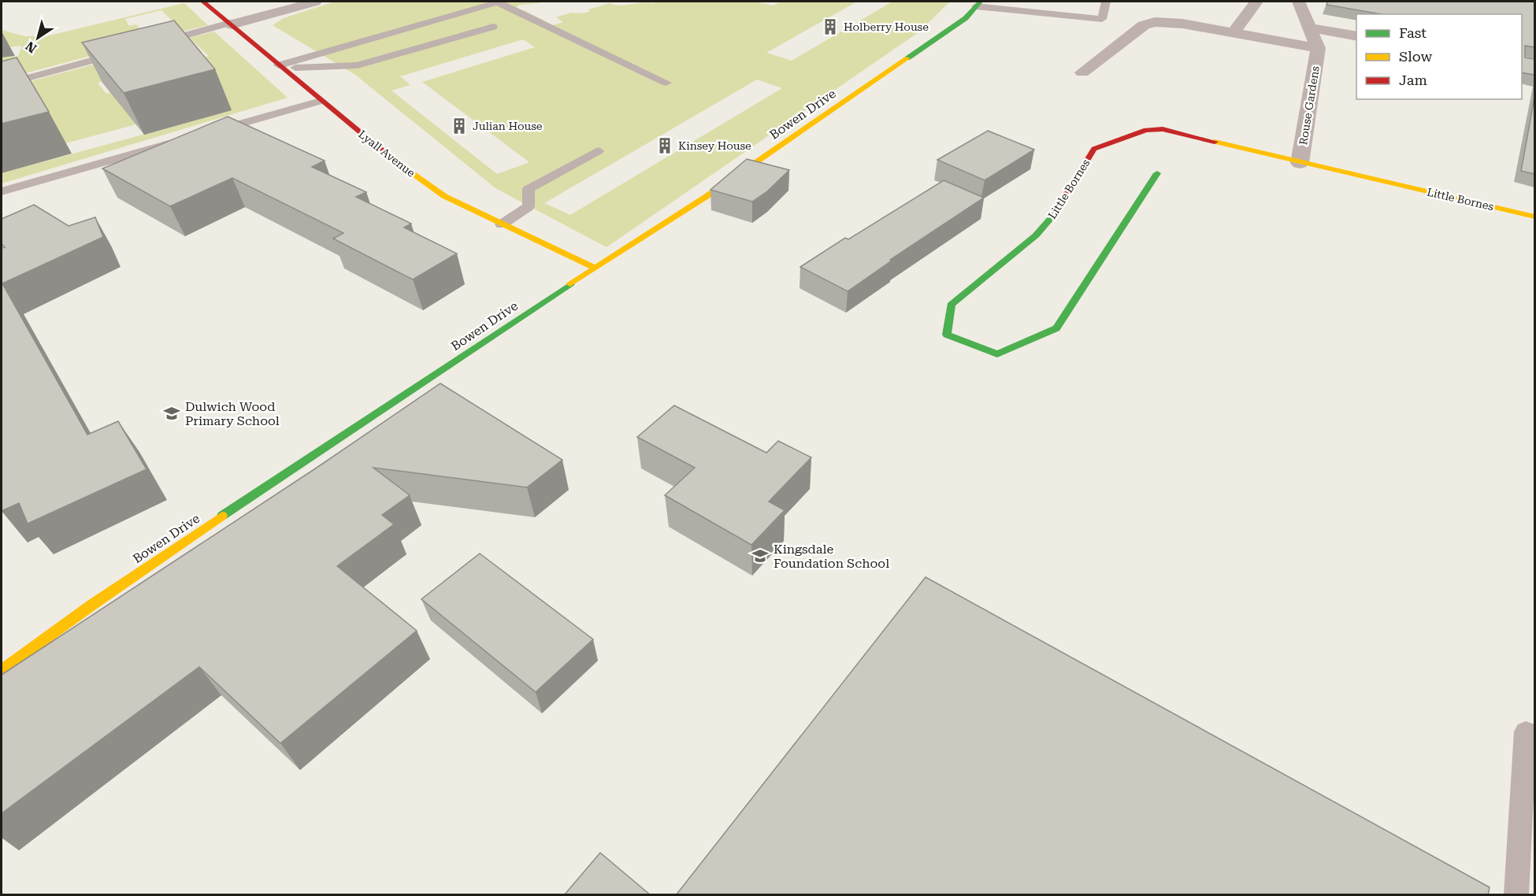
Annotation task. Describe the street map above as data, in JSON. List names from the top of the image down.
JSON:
{
  "streets": {
    "street": [
      "Rouse Gardens",
      "Bowen Drive",
      "Lyall Avenue",
      "Little Bornes"
    ]
  },
  "crossings": [
    ["Rouse Gardens", "Little Bornes"],
    ["Bowen Drive", "Lyall Avenue"]
  ],
  "places": {
    "building": ["Holberry House", "Julian House", "Kinsey House"],
    "school or university": ["Dulwich Wood Primary School", "Kingsdale Foundation School"]
  },
  "legend": ["Fast", "Slow", "Jam"],
  "north": "bottom left"
}
